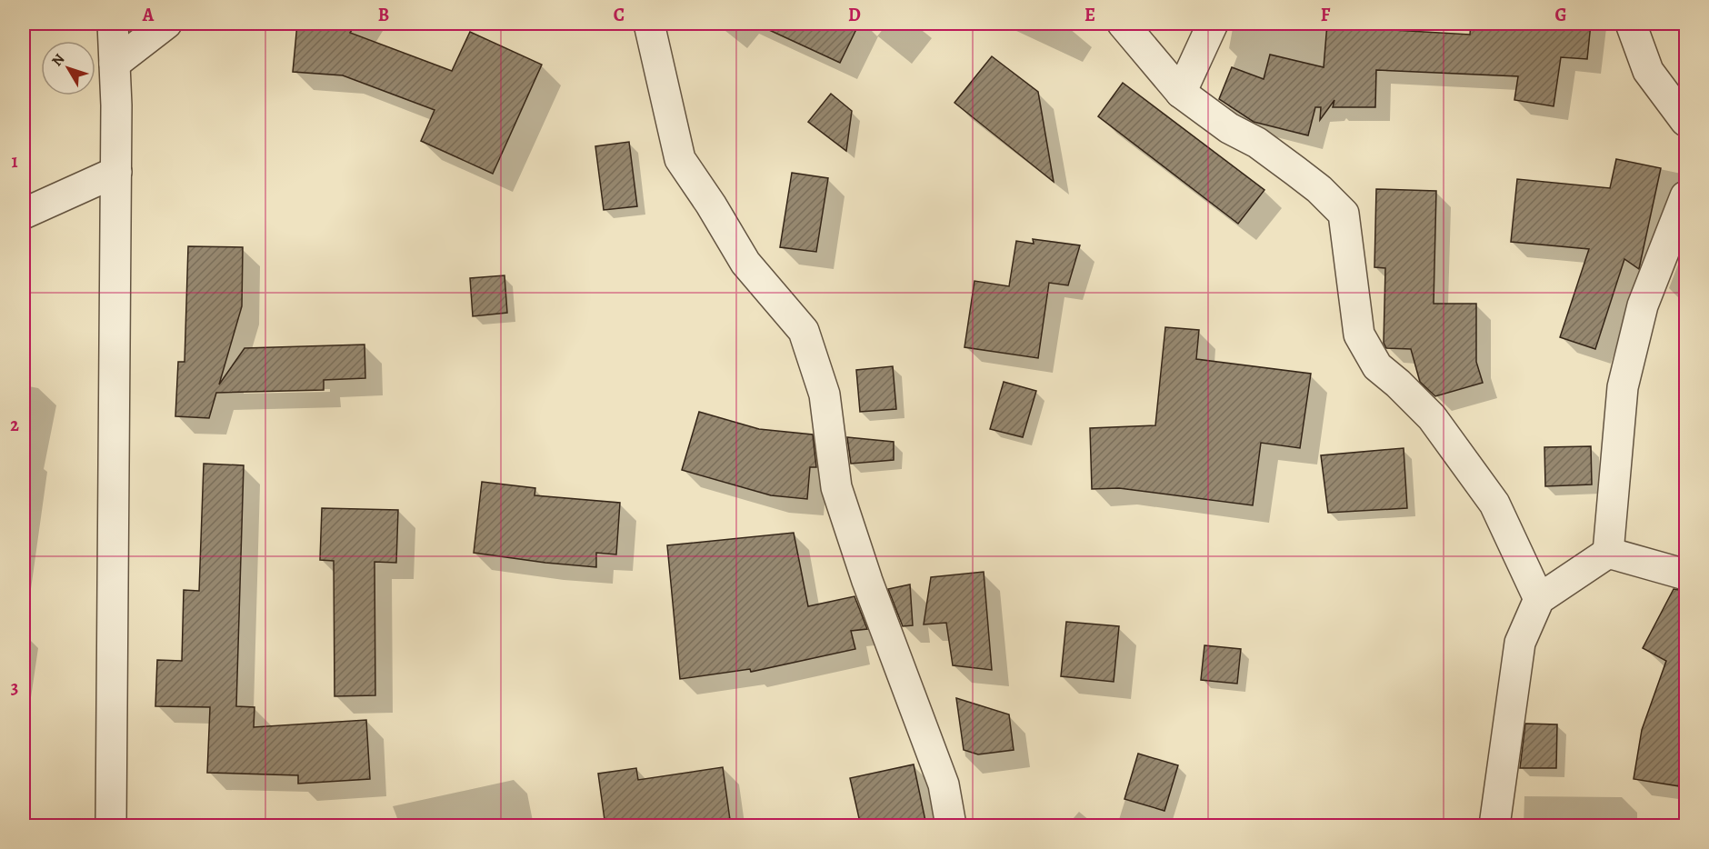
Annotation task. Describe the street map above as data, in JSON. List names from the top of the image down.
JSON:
{
  "north": "top left",
  "grid": {
    "columns": [
      "A",
      "B",
      "C",
      "D",
      "E",
      "F",
      "G"
    ],
    "rows": ["1", "2", "3"]
  }
}
